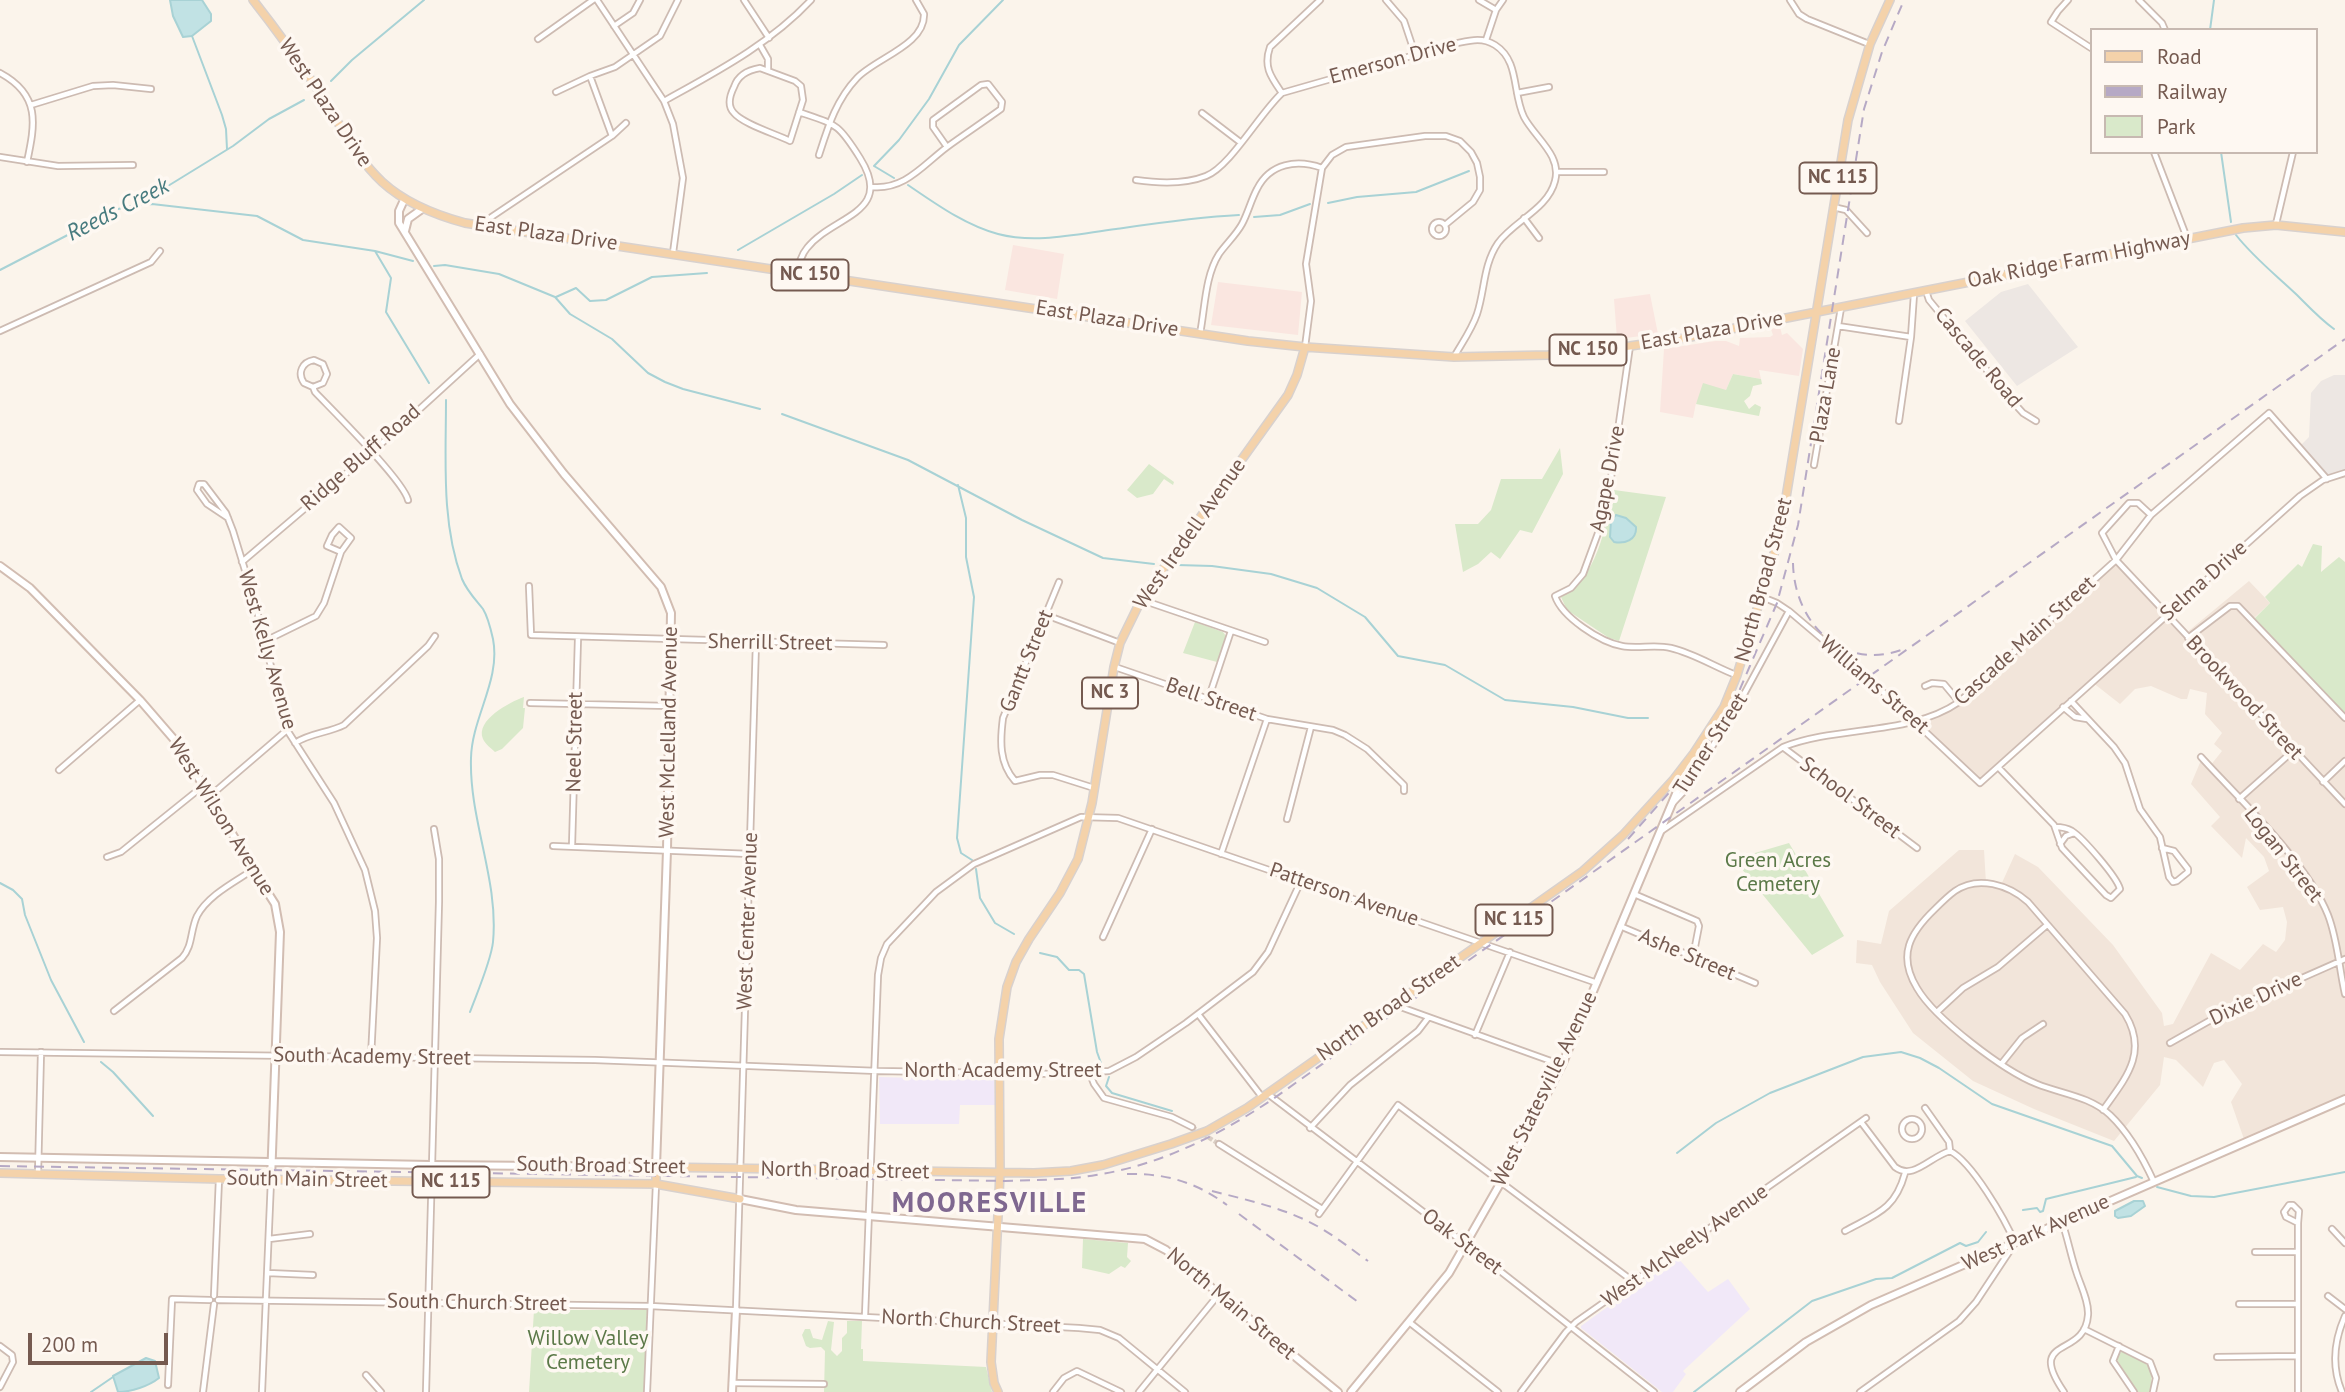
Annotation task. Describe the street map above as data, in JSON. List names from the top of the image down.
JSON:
{
  "streets": {
    "main road": [
      "West Plaza Drive",
      "NC 115",
      "East Plaza Drive",
      "Oak Ridge Farm Highway",
      "NC 150",
      "West Iredell Avenue",
      "North Broad Street",
      "NC 3",
      "West McLelland Avenue",
      "South Broad Street",
      "South Main Street"
    ],
    "street": [
      "Emerson Drive",
      "Cascade Road",
      "Plaza Lane",
      "Ridge Bluff Road",
      "Agape Drive",
      "Selma Drive",
      "Cascade Main Street",
      "Sherrill Street",
      "West Kelly Avenue",
      "Gantt Street",
      "Williams Street",
      "Brookwood Street",
      "Bell Street",
      "Neel Street",
      "Turner Street",
      "School Street",
      "West Wilson Avenue",
      "Logan Street",
      "Patterson Avenue",
      "West Center Avenue",
      "Ashe Street",
      "Dixie Drive",
      "South Academy Street",
      "North Academy Street",
      "West Statesville Avenue",
      "West Park Avenue",
      "Oak Street",
      "West McNeely Avenue",
      "South Church Street",
      "North Main Street",
      "North Church Street"
    ]
  },
  "crossings": [
    ["West Plaza Drive", "East Plaza Drive"],
    ["West Plaza Drive", "West McLelland Avenue"],
    ["NC 115", "East Plaza Drive"],
    ["NC 115", "Oak Ridge Farm Highway"],
    ["NC 115", "North Broad Street"],
    ["East Plaza Drive", "Oak Ridge Farm Highway"],
    ["East Plaza Drive", "Agape Drive"],
    ["East Plaza Drive", "West Iredell Avenue"],
    ["East Plaza Drive", "North Broad Street"],
    ["East Plaza Drive", "West McLelland Avenue"],
    ["Oak Ridge Farm Highway", "Cascade Road"],
    ["Oak Ridge Farm Highway", "Plaza Lane"],
    ["Oak Ridge Farm Highway", "North Broad Street"],
    ["Ridge Bluff Road", "West Kelly Avenue"],
    ["Ridge Bluff Road", "West McLelland Avenue"],
    ["Agape Drive", "North Broad Street"],
    ["West Iredell Avenue", "North Broad Street"],
    ["West Iredell Avenue", "Gantt Street"],
    ["West Iredell Avenue", "NC 3"],
    ["West Iredell Avenue", "Bell Street"],
    ["West Iredell Avenue", "Patterson Avenue"],
    ["West Iredell Avenue", "North Academy Street"],
    ["West Iredell Avenue", "North Main Street"],
    ["North Broad Street", "Williams Street"],
    ["North Broad Street", "Patterson Avenue"],
    ["North Broad Street", "West Center Avenue"],
    ["North Broad Street", "West Statesville Avenue"],
    ["North Broad Street", "South Broad Street"],
    ["North Broad Street", "Oak Street"],
    ["Selma Drive", "Cascade Main Street"],
    ["Selma Drive", "Williams Street"],
    ["Selma Drive", "Brookwood Street"],
    ["Cascade Main Street", "Williams Street"],
    ["Cascade Main Street", "Brookwood Street"],
    ["Cascade Main Street", "School Street"],
    ["Cascade Main Street", "West Statesville Avenue"],
    ["Sherrill Street", "West McLelland Avenue"],
    ["Sherrill Street", "Neel Street"],
    ["Sherrill Street", "West Center Avenue"],
    ["West Kelly Avenue", "South Academy Street"],
    ["Williams Street", "Turner Street"],
    ["NC 3", "North Main Street"],
    ["NC 3", "North Church Street"],
    ["Brookwood Street", "Logan Street"],
    ["West McLelland Avenue", "South Academy Street"],
    ["West McLelland Avenue", "South Broad Street"],
    ["West McLelland Avenue", "South Main Street"],
    ["Turner Street", "West Statesville Avenue"],
    ["West Wilson Avenue", "South Academy Street"],
    ["West Wilson Avenue", "South Broad Street"],
    ["West Wilson Avenue", "South Main Street"],
    ["Logan Street", "Dixie Drive"],
    ["Patterson Avenue", "North Academy Street"],
    ["Patterson Avenue", "West Statesville Avenue"],
    ["West Center Avenue", "South Academy Street"],
    ["West Center Avenue", "North Academy Street"],
    ["West Center Avenue", "South Broad Street"],
    ["West Center Avenue", "South Main Street"],
    ["West Center Avenue", "South Church Street"],
    ["West Center Avenue", "North Main Street"],
    ["West Center Avenue", "North Church Street"],
    ["Ashe Street", "West Statesville Avenue"],
    ["South Academy Street", "North Academy Street"],
    ["North Academy Street", "Oak Street"],
    ["West Statesville Avenue", "Oak Street"],
    ["South Main Street", "North Main Street"],
    ["Oak Street", "West McNeely Avenue"],
    ["South Church Street", "North Church Street"]
  ],
  "districts": ["MOORESVILLE"],
  "water": ["Reeds Creek"],
  "parks": ["Green Acres Cemetery", "Willow Valley Cemetery"],
  "legend": ["Road", "Railway", "Park"],
  "scale_bar": "200 m"
}
